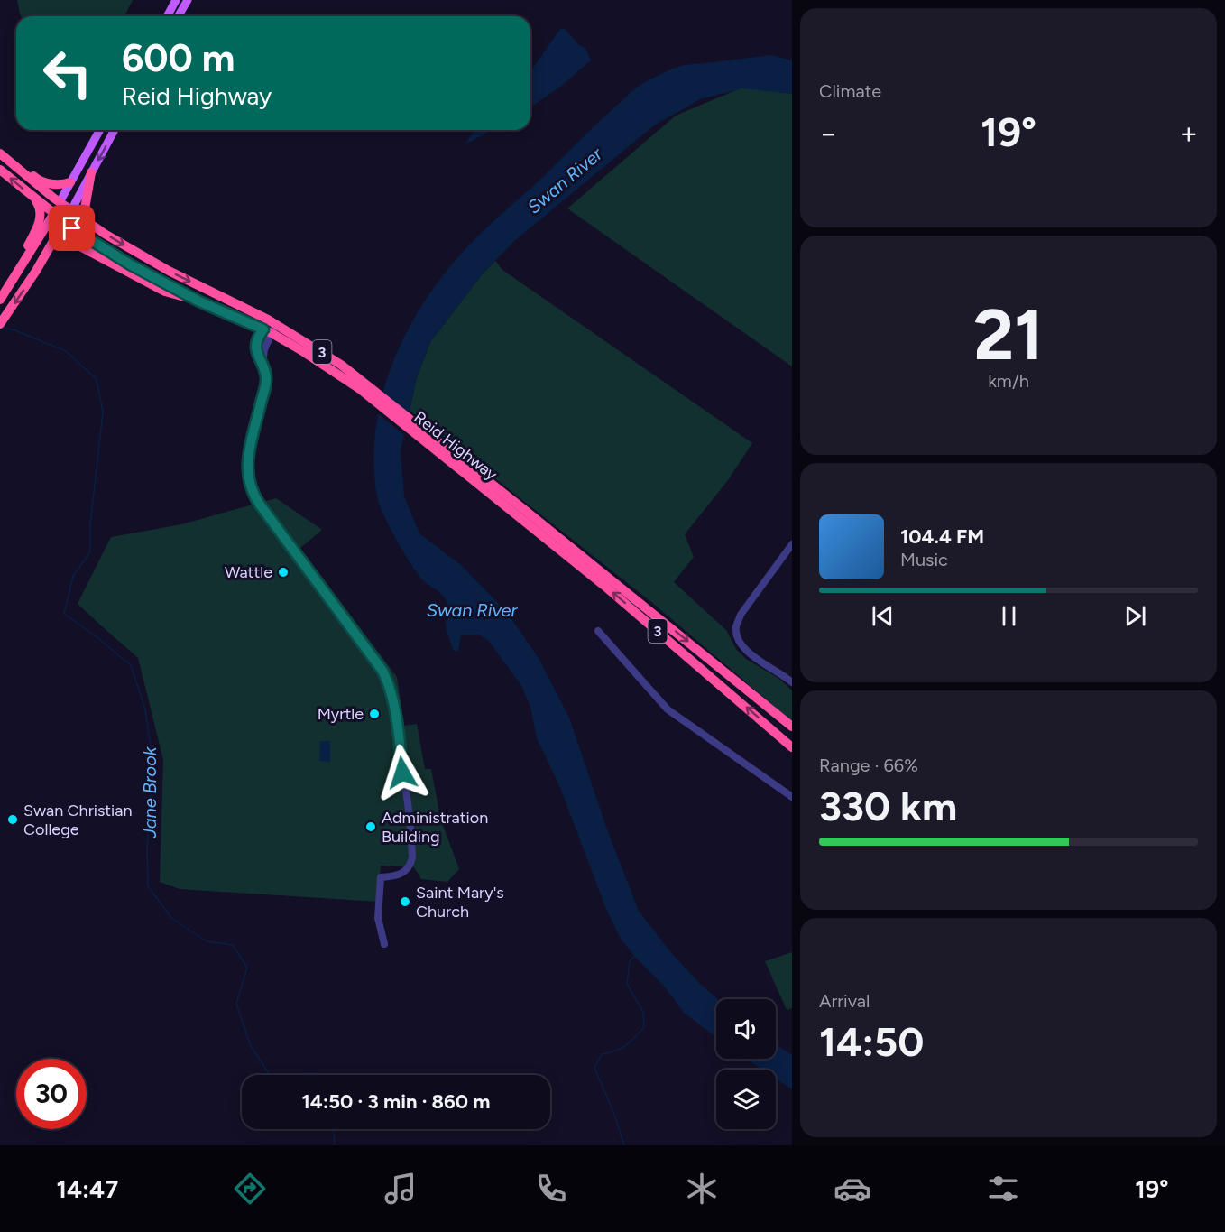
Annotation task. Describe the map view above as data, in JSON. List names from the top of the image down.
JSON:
{
  "streets": {
    "highway": ["3", "Reid Highway"]
  },
  "crossings": [
    ["3", "Reid Highway"]
  ],
  "water": ["Swan River", "Jane Brook"],
  "places": [
    "Wattle",
    "Myrtle",
    "Swan Christian College",
    "Administration Building",
    "Saint Mary's Church"
  ],
  "page": {
    "tile": [
      "Climate",
      ["21", "km/h"],
      ["Range · 66%", "330 km"],
      ["Arrival", "14:50"]
    ],
    "turn": ["600 m", "Reid Highway"],
    "heat": ["−", "19°", "+"],
    "song": ["104.4 FM", "Music"],
    "limit": "30",
    "trip": "14:50 · 3 min · 860 m",
    "tabs": ["14:47", "19°"]
  }
}
